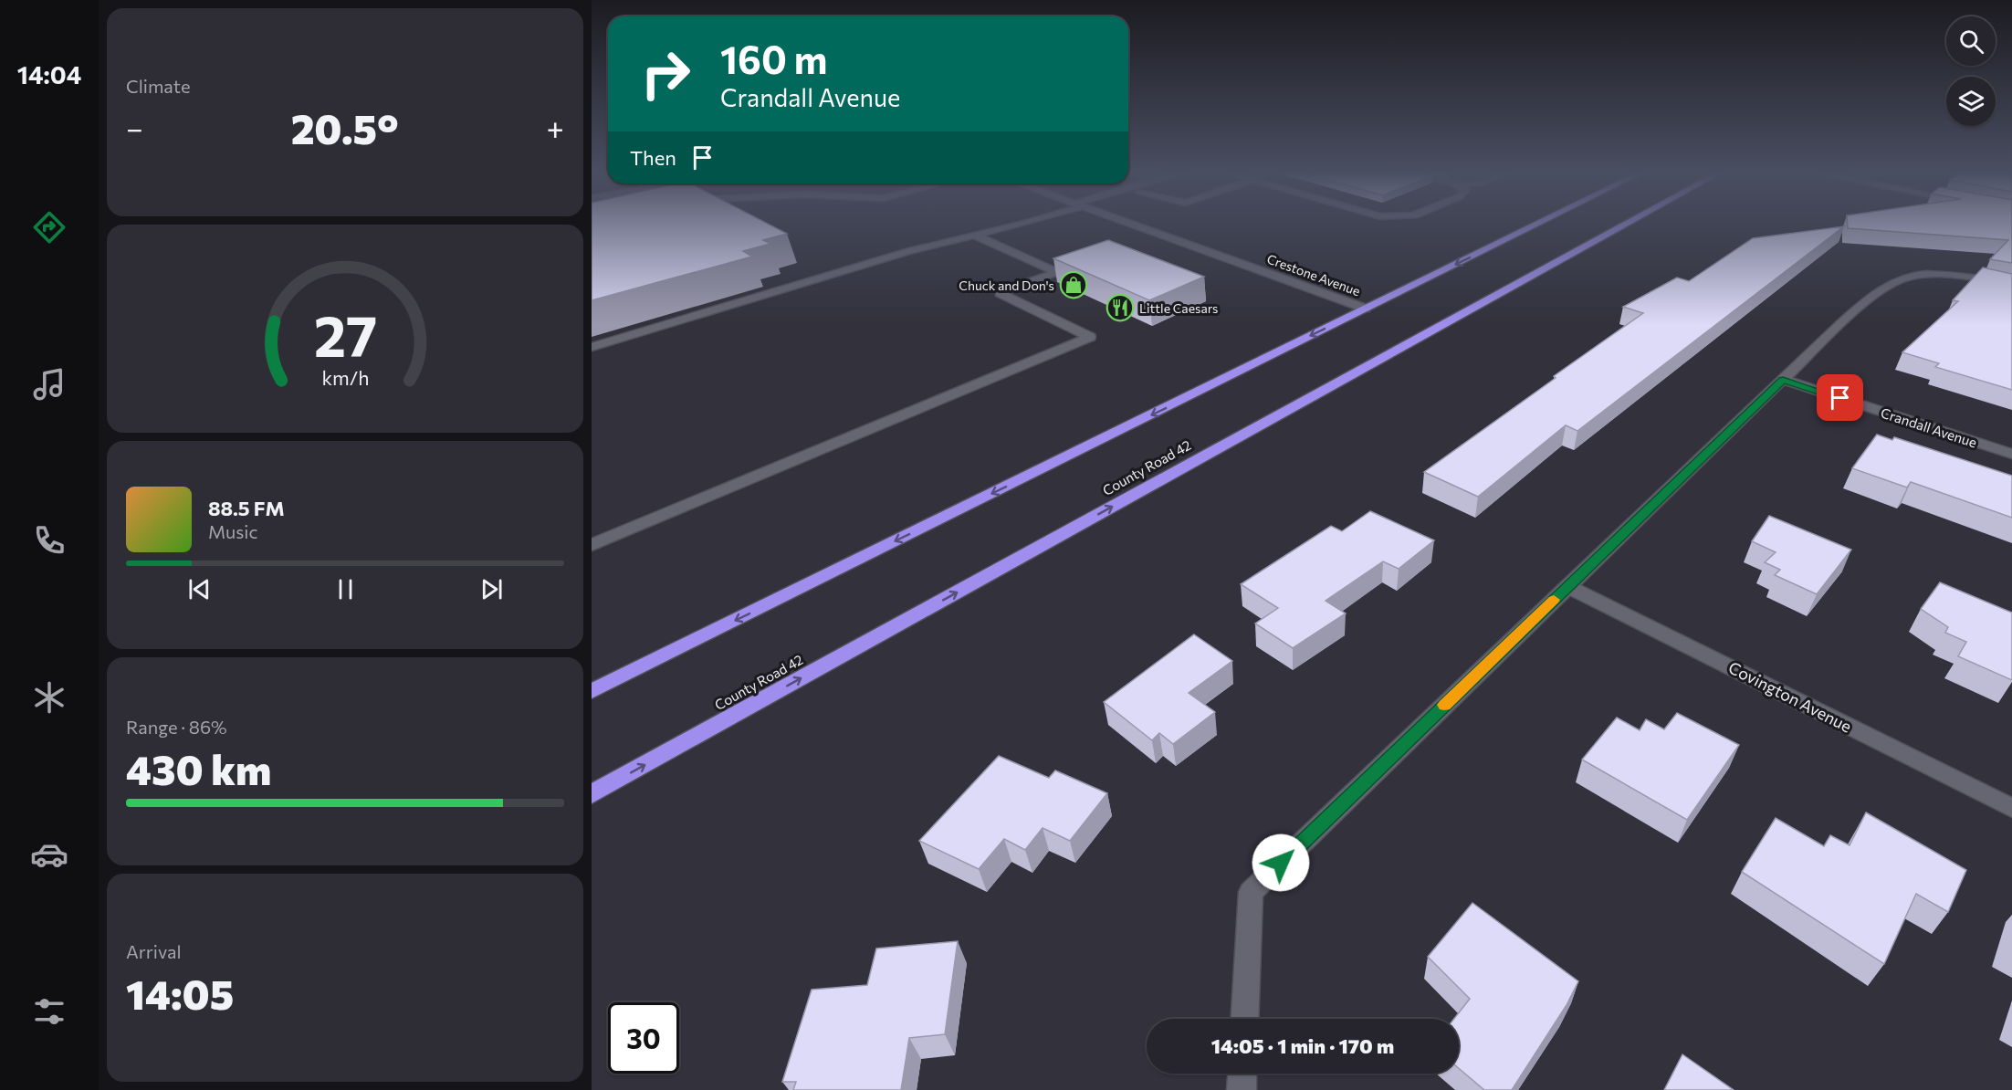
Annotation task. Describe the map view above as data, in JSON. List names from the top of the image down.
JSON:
{
  "streets": {
    "highway": ["County Road 42"],
    "street": ["Crestone Avenue", "Crandall Avenue", "Covington Avenue"]
  },
  "places": {
    "shop": ["Chuck and Don's"],
    "restaurant": ["Little Caesars"]
  },
  "page": {
    "tabs": "14:04",
    "tile": [
      "Climate",
      ["Range · 86%", "430 km"],
      ["Arrival", "14:05"]
    ],
    "turn": ["160 m", "Crandall Avenue"],
    "heat": ["−", "20.5°", "+"],
    "then": "Then",
    "song": ["88.5 FM", "Music"],
    "limit": "30",
    "trip": "14:05 · 1 min · 170 m",
    "gauge": ["27", "km/h"]
  }
}
